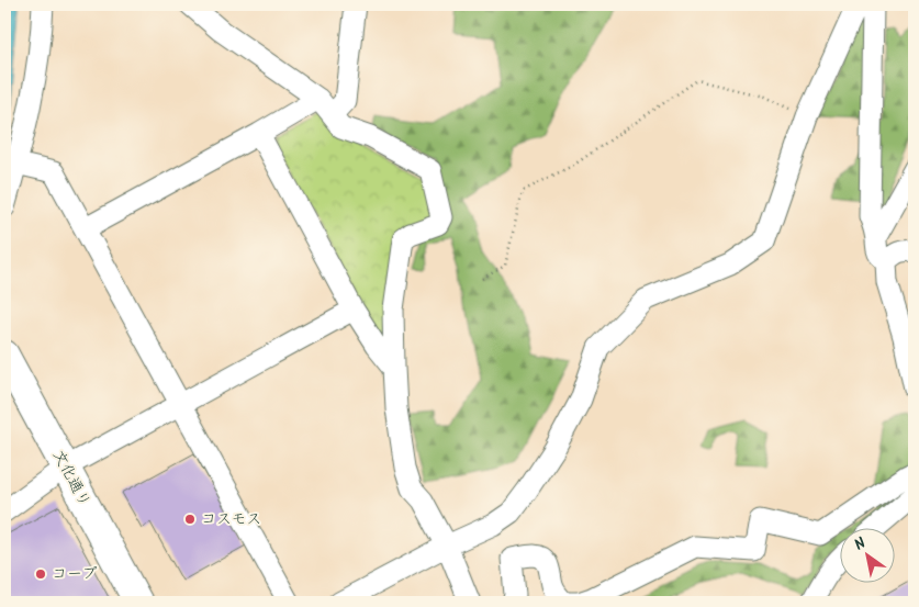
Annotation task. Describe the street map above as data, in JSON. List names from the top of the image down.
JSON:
{
  "streets": {
    "street": ["文化通り"]
  },
  "places": ["コスモス", "コープ"],
  "north": "top left"
}
